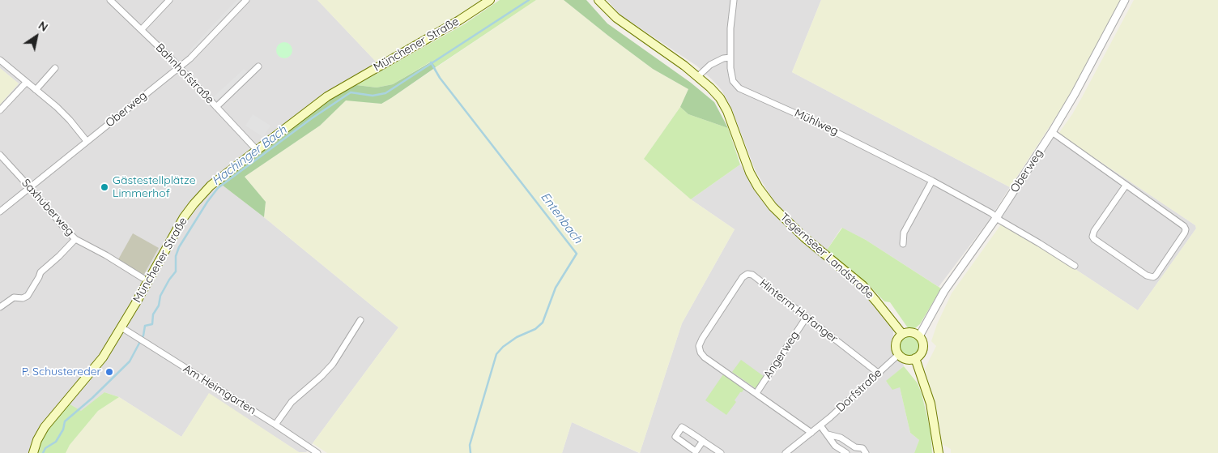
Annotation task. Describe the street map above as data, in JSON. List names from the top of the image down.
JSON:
{
  "streets": {
    "main road": ["Münchener Straße", "Tegernseer Landstraße"],
    "street": [
      "Bahnhofstraße",
      "Oberweg",
      "Mühlweg",
      "Saxhuberweg",
      "Hinterm Hofanger",
      "Angerweg",
      "Am Heimgarten",
      "Dorfstraße"
    ]
  },
  "crossings": [
    ["Münchener Straße", "Bahnhofstraße"],
    ["Münchener Straße", "Am Heimgarten"],
    ["Bahnhofstraße", "Oberweg"],
    ["Oberweg", "Mühlweg"],
    ["Oberweg", "Saxhuberweg"],
    ["Oberweg", "Tegernseer Landstraße"],
    ["Oberweg", "Dorfstraße"],
    ["Tegernseer Landstraße", "Dorfstraße"],
    ["Hinterm Hofanger", "Angerweg"],
    ["Hinterm Hofanger", "Dorfstraße"]
  ],
  "water": ["Hachinger Bach", "Entenbach"],
  "places": ["Gästestellplätze Limmerhof", "P. Schustereder"],
  "north": "top right"
}
